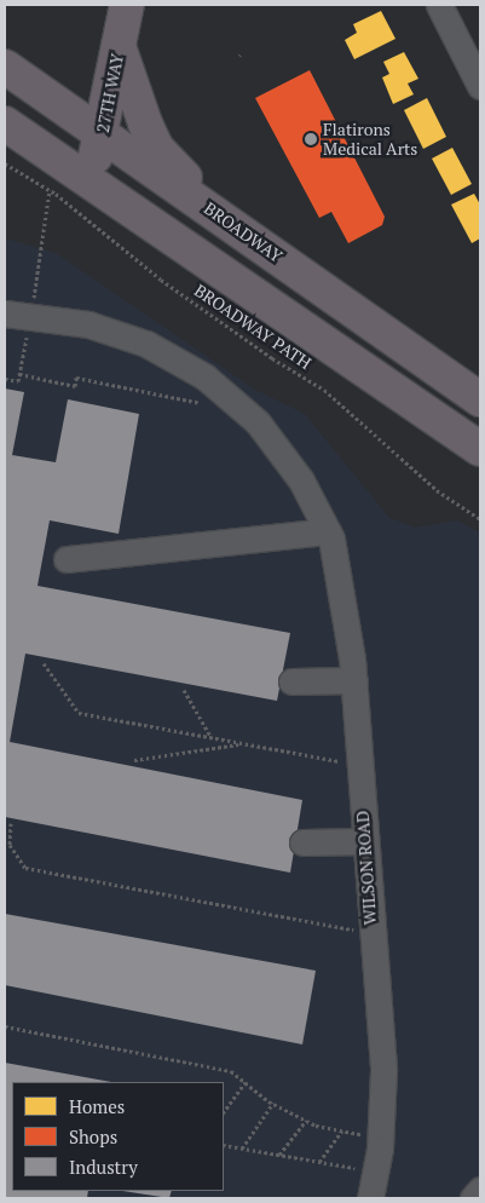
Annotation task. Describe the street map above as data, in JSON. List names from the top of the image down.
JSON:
{
  "streets": {
    "main road": ["27TH WAY", "BROADWAY"],
    "street": ["WILSON ROAD"],
    "path": ["BROADWAY PATH"]
  },
  "crossings": [
    ["27TH WAY", "BROADWAY"]
  ],
  "places": ["Flatirons Medical Arts"],
  "legend": ["Homes", "Shops", "Industry"]
}
